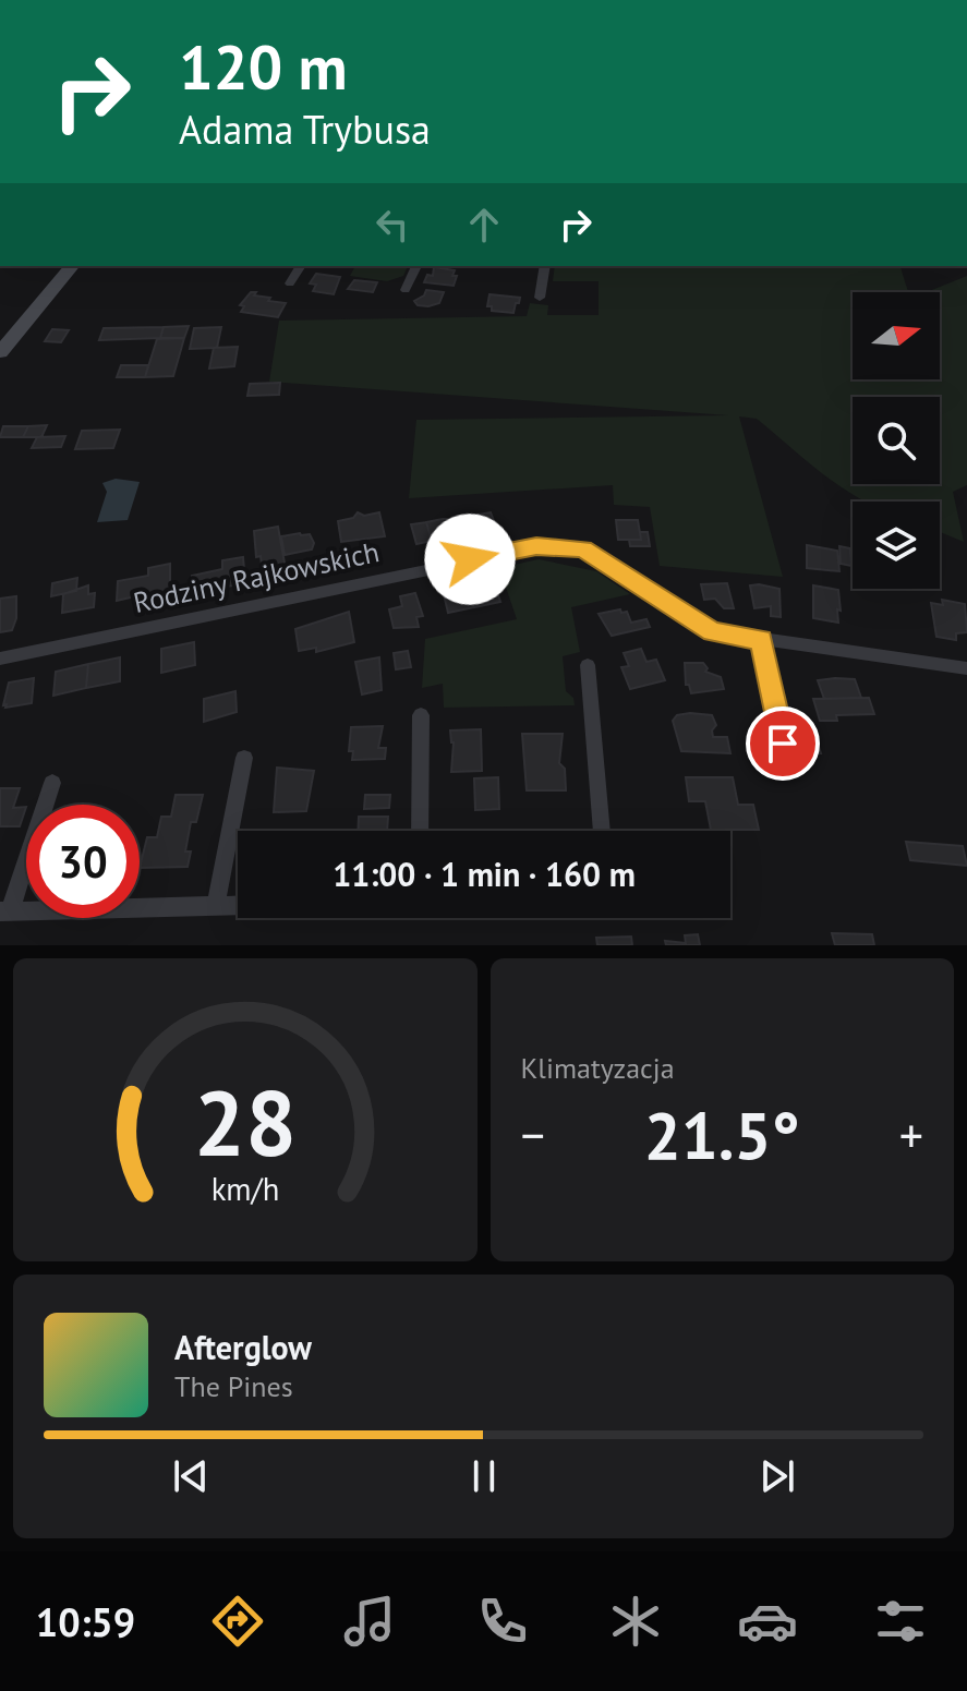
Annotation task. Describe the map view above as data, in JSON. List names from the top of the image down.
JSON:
{
  "streets": {
    "street": ["Rodziny Rajkowskich"]
  },
  "north": "right",
  "page": {
    "turn": ["120 m", "Adama Trybusa"],
    "limit": "30",
    "trip": "11:00 · 1 min · 160 m",
    "tile": "Klimatyzacja",
    "heat": ["−", "21.5°", "+"],
    "song": ["Afterglow", "The Pines"],
    "tabs": "10:59",
    "gauge": ["28", "km/h"]
  }
}
